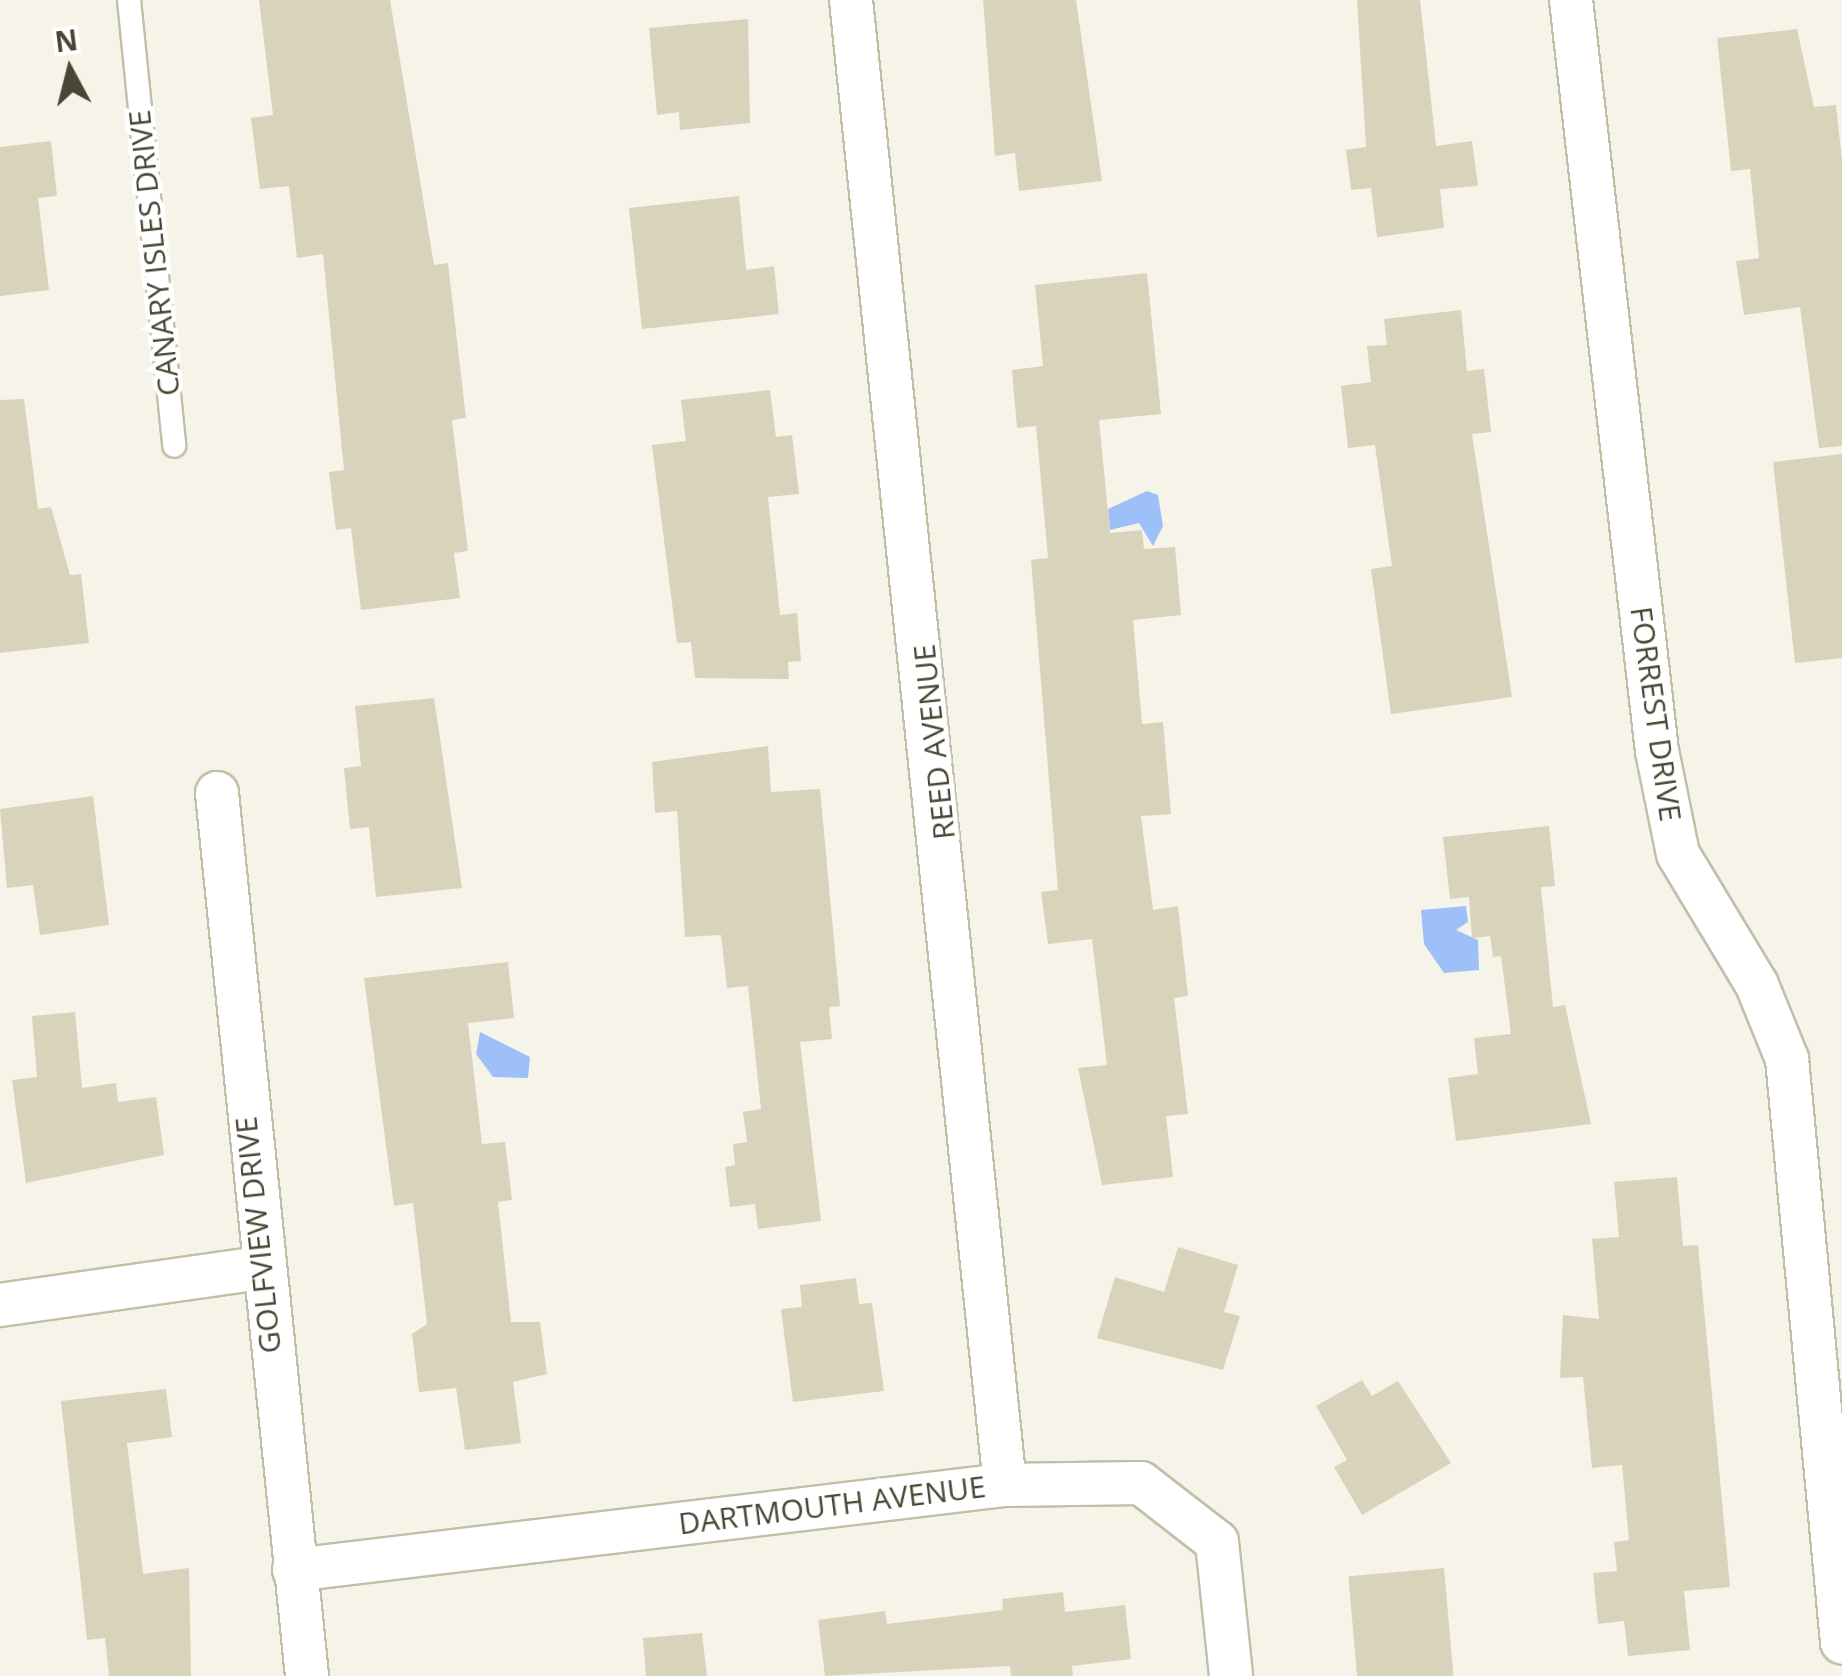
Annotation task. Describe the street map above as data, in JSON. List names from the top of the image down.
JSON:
{
  "streets": {
    "street": [
      "FORREST DRIVE",
      "REED AVENUE",
      "GOLFVIEW DRIVE",
      "DARTMOUTH AVENUE"
    ],
    "lane": ["CANARY ISLES DRIVE"]
  },
  "crossings": [
    ["REED AVENUE", "DARTMOUTH AVENUE"],
    ["GOLFVIEW DRIVE", "DARTMOUTH AVENUE"]
  ],
  "north": "top"
}
